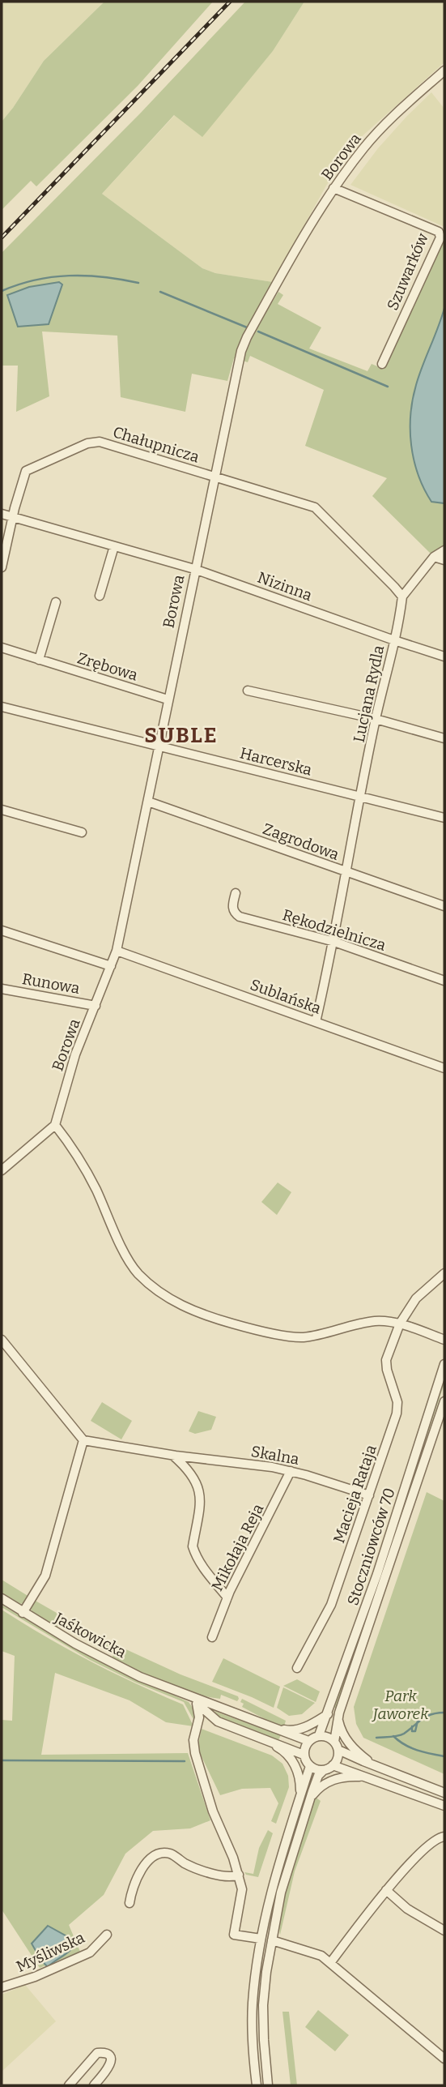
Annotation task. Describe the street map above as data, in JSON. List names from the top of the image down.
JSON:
{
  "streets": {
    "street": [
      "Borowa",
      "Szuwarków",
      "Chałupnicza",
      "Nizinna",
      "Zrębowa",
      "Lucjana Rydla",
      "Harcerska",
      "Zagrodowa",
      "Rękodzielnicza",
      "Runowa",
      "Sublańska",
      "Skalna",
      "Macieja Rataja",
      "Stoczniowców 70",
      "Mikołaja Reja",
      "Jaśkowicka",
      "Myśliwska"
    ]
  },
  "crossings": [
    ["Borowa", "Szuwarków"],
    ["Borowa", "Chałupnicza"],
    ["Borowa", "Nizinna"],
    ["Borowa", "Zrębowa"],
    ["Borowa", "Harcerska"],
    ["Borowa", "Zagrodowa"],
    ["Borowa", "Runowa"],
    ["Borowa", "Sublańska"],
    ["Chałupnicza", "Nizinna"],
    ["Nizinna", "Lucjana Rydla"],
    ["Lucjana Rydla", "Harcerska"],
    ["Lucjana Rydla", "Zagrodowa"],
    ["Lucjana Rydla", "Rękodzielnicza"],
    ["Lucjana Rydla", "Sublańska"],
    ["Skalna", "Macieja Rataja"],
    ["Skalna", "Mikołaja Reja"],
    ["Stoczniowców 70", "Jaśkowicka"]
  ],
  "districts": ["SUBLE"],
  "parks": ["Park Jaworek"]
}
